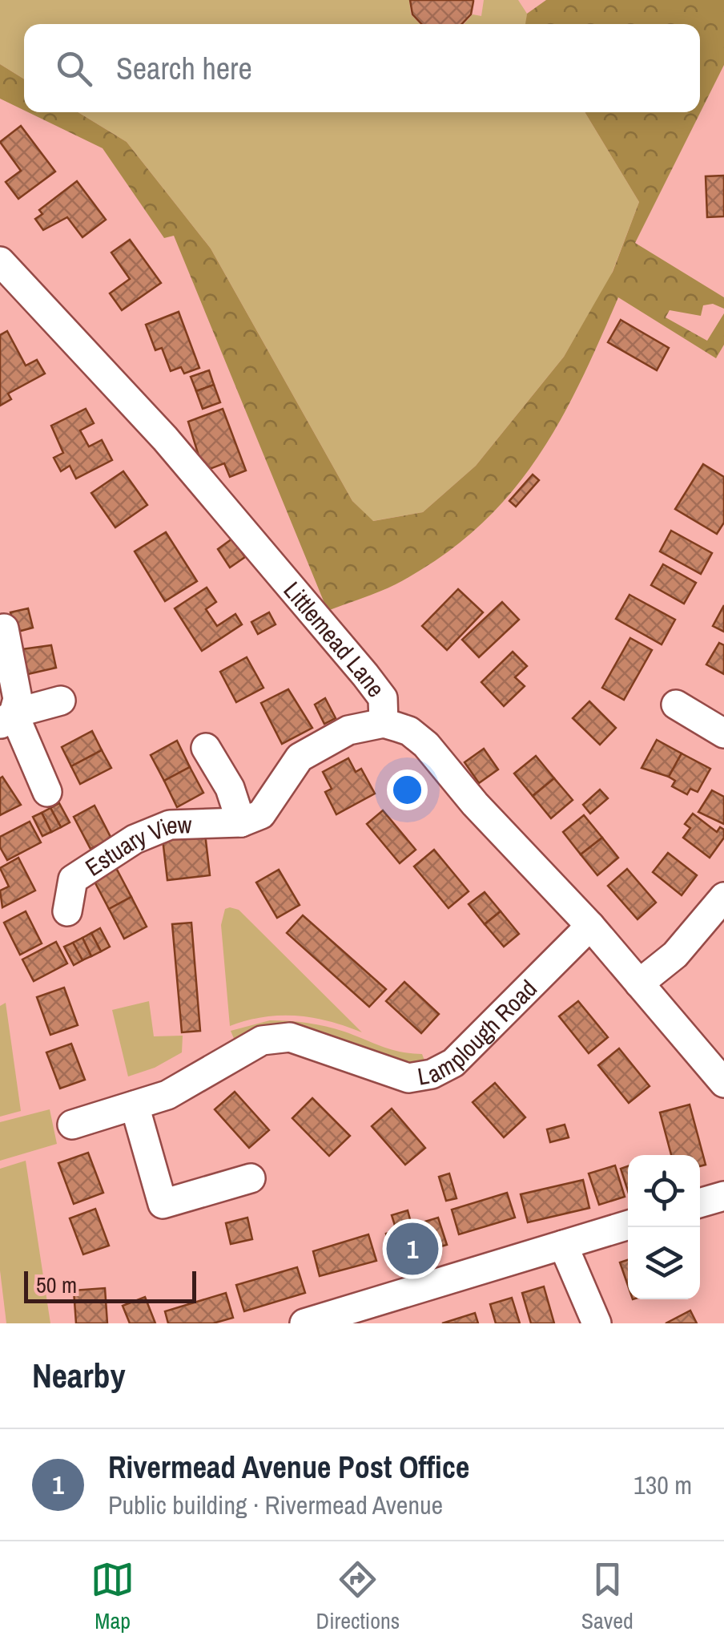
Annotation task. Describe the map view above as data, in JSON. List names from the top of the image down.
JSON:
{
  "streets": {
    "street": ["Littlemead Lane", "Estuary View", "Lamplough Road"]
  },
  "crossings": [
    ["Littlemead Lane", "Lamplough Road"]
  ],
  "scale_bar": "50 m",
  "page": {
    "search": "Search here",
    "pins": "1",
    "scale": "50 m",
    "heading": "Nearby",
    "list": [
      {
        "mark": "1",
        "name": "Rivermead Avenue Post Office",
        "note": "Public building · Rivermead Avenue",
        "value": "130 m"
      }
    ],
    "nav": ["Map", "Directions", "Saved"]
  }
}
